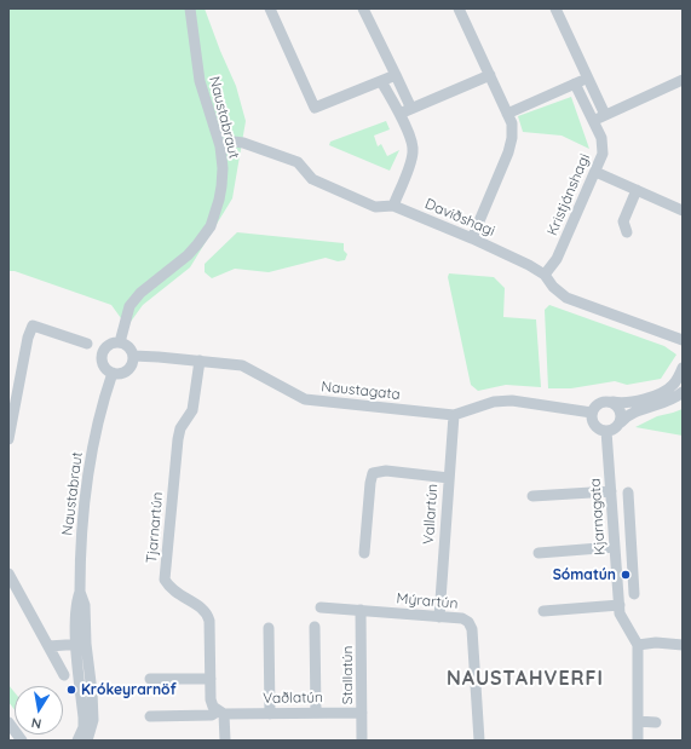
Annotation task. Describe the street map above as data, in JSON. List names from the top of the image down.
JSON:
{
  "streets": {
    "street": [
      "Naustabraut",
      "Kristjánshagi",
      "Daviðshagi",
      "Naustagata",
      "Vallartún",
      "Kjarnagata",
      "Tjarnartún",
      "Mýrartún",
      "Stallatún",
      "Vaðlatún"
    ]
  },
  "crossings": [
    ["Naustabraut", "Daviðshagi"],
    ["Naustabraut", "Naustagata"],
    ["Kristjánshagi", "Daviðshagi"],
    ["Naustagata", "Vallartún"],
    ["Naustagata", "Kjarnagata"],
    ["Naustagata", "Tjarnartún"],
    ["Vallartún", "Mýrartún"],
    ["Tjarnartún", "Vaðlatún"],
    ["Mýrartún", "Stallatún"],
    ["Stallatún", "Vaðlatún"]
  ],
  "districts": ["NAUSTAHVERFI"],
  "places": ["Sómatún", "Krókeyrarnöf"],
  "north": "bottom"
}
